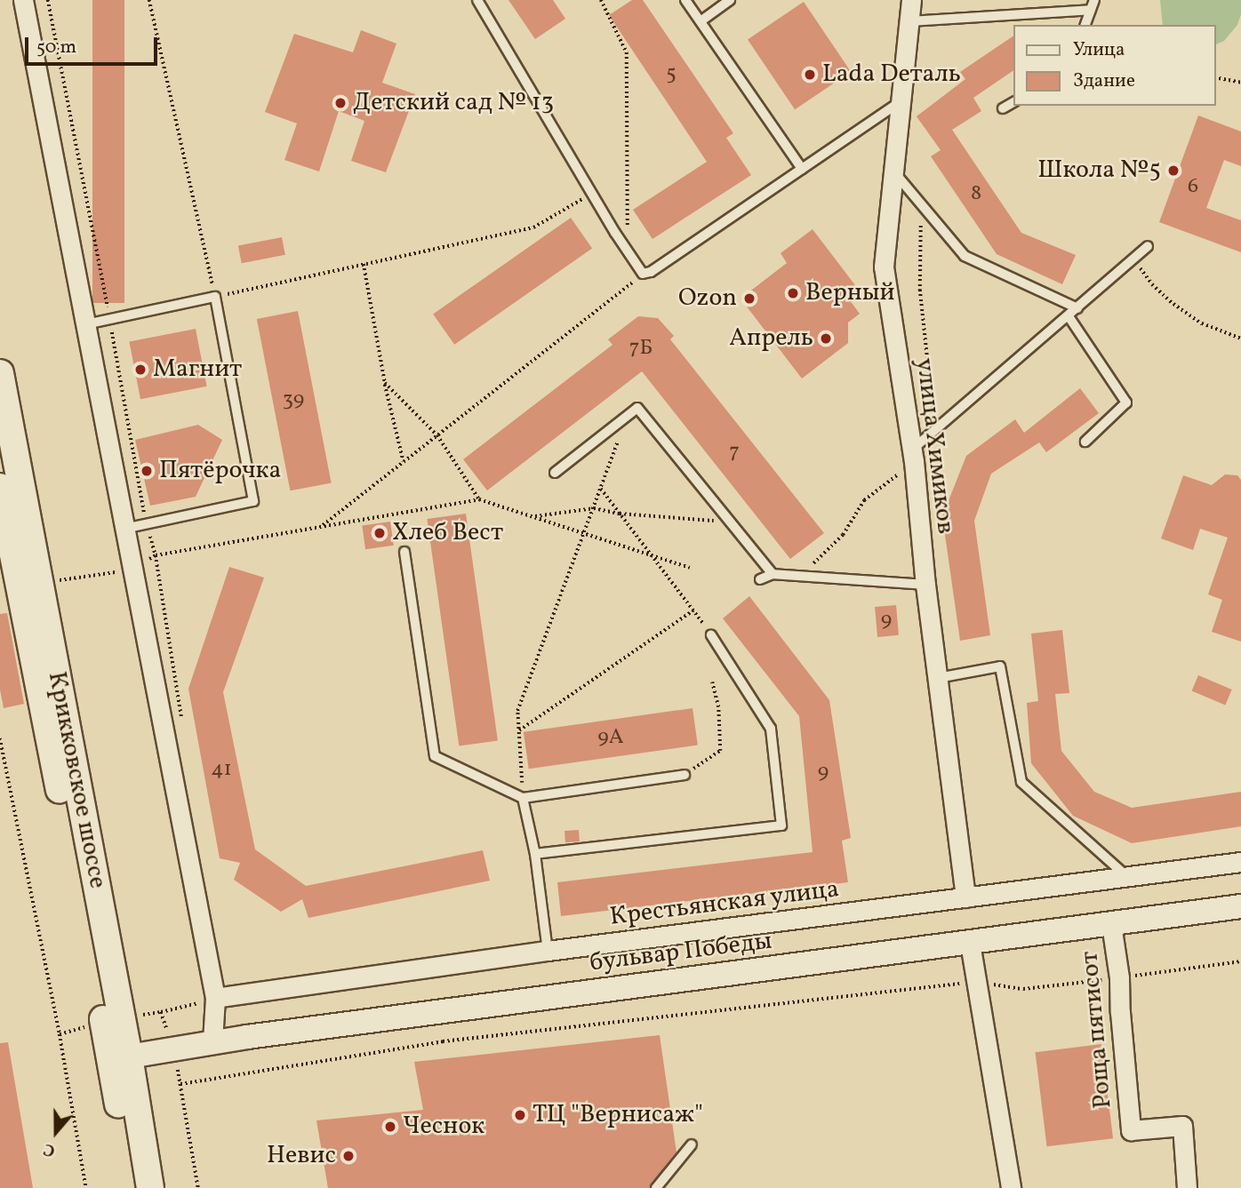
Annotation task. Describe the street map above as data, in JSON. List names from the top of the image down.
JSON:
{
  "streets": {
    "main road": ["Крикковское шоссе"],
    "street": [
      "улица Химиков",
      "Крестьянская улица",
      "бульвар Победы",
      "Роща пятисот"
    ]
  },
  "crossings": [
    ["улица Химиков", "Крестьянская улица"],
    ["Крикковское шоссе", "бульвар Победы"],
    ["бульвар Победы", "Роща пятисот"]
  ],
  "places": [
    "Lada Dеталь",
    "Детский сад № 13",
    "Школа №5",
    "Верный",
    "Ozon",
    "Апрель",
    "Магнит",
    "Пятёрочка",
    "Хлеб Вест",
    "ТЦ \"Вернисаж\"",
    "Чеснок",
    "Невис"
  ],
  "house_numbers": [
    "5",
    "6",
    "8",
    "7Б",
    "39",
    "7",
    "9",
    "9А",
    "41",
    "9"
  ],
  "legend": ["Улица", "Здание"],
  "scale_bar": "50 m",
  "north": "bottom"
}
